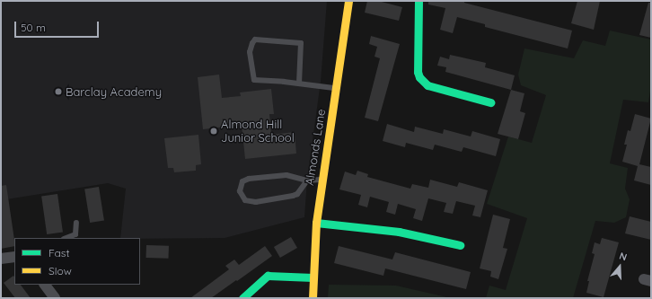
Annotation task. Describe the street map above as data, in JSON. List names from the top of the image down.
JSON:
{
  "streets": {
    "street": ["Almonds Lane"]
  },
  "places": ["Barclay Academy", "Almond Hill Junior School"],
  "legend": ["Fast", "Slow"],
  "scale_bar": "50 m",
  "north": "top"
}
